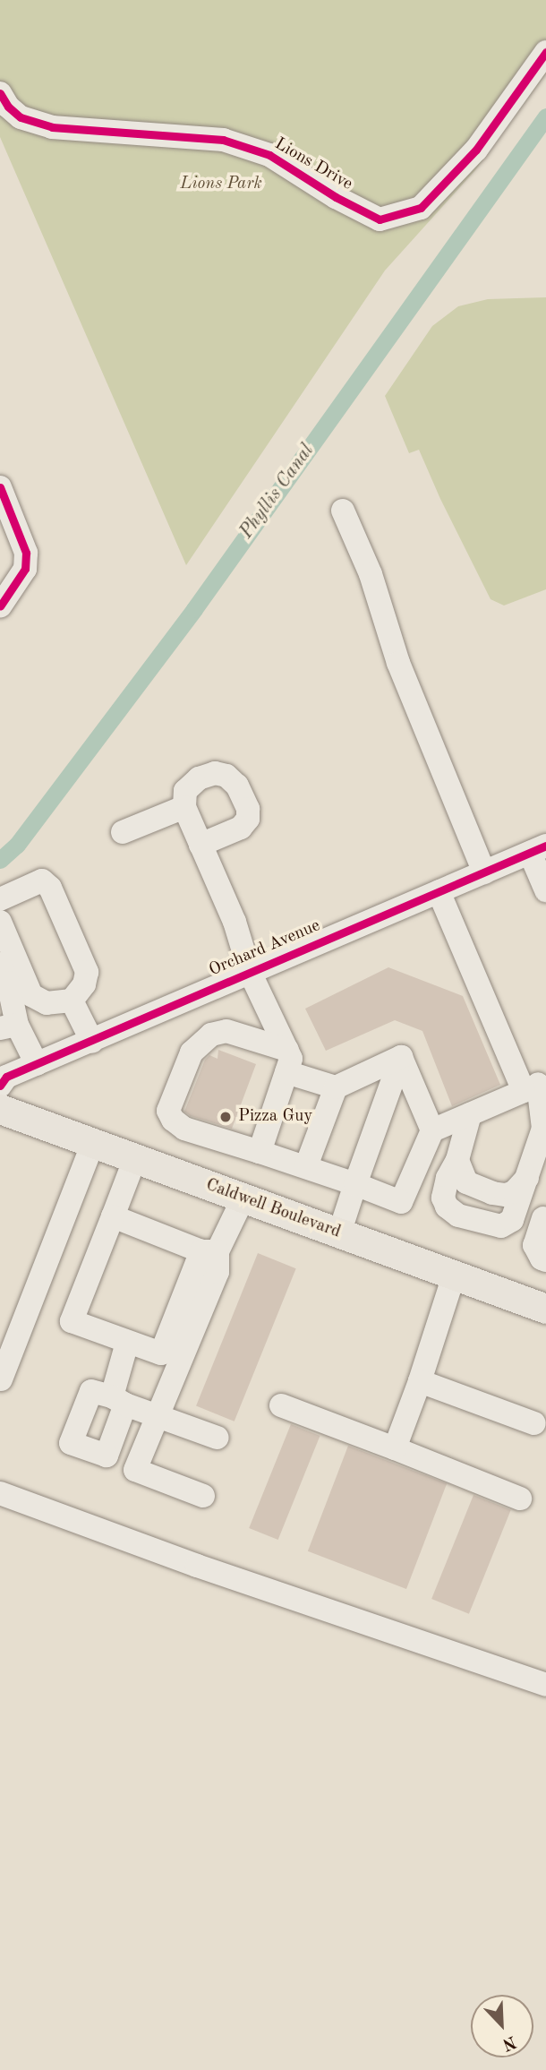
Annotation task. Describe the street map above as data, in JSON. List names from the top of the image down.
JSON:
{
  "streets": {
    "main road": ["Caldwell Boulevard"],
    "street": ["Lions Drive", "Orchard Avenue"]
  },
  "water": ["Phyllis Canal"],
  "parks": ["Lions Park"],
  "places": ["Pizza Guy"],
  "north": "bottom right"
}
